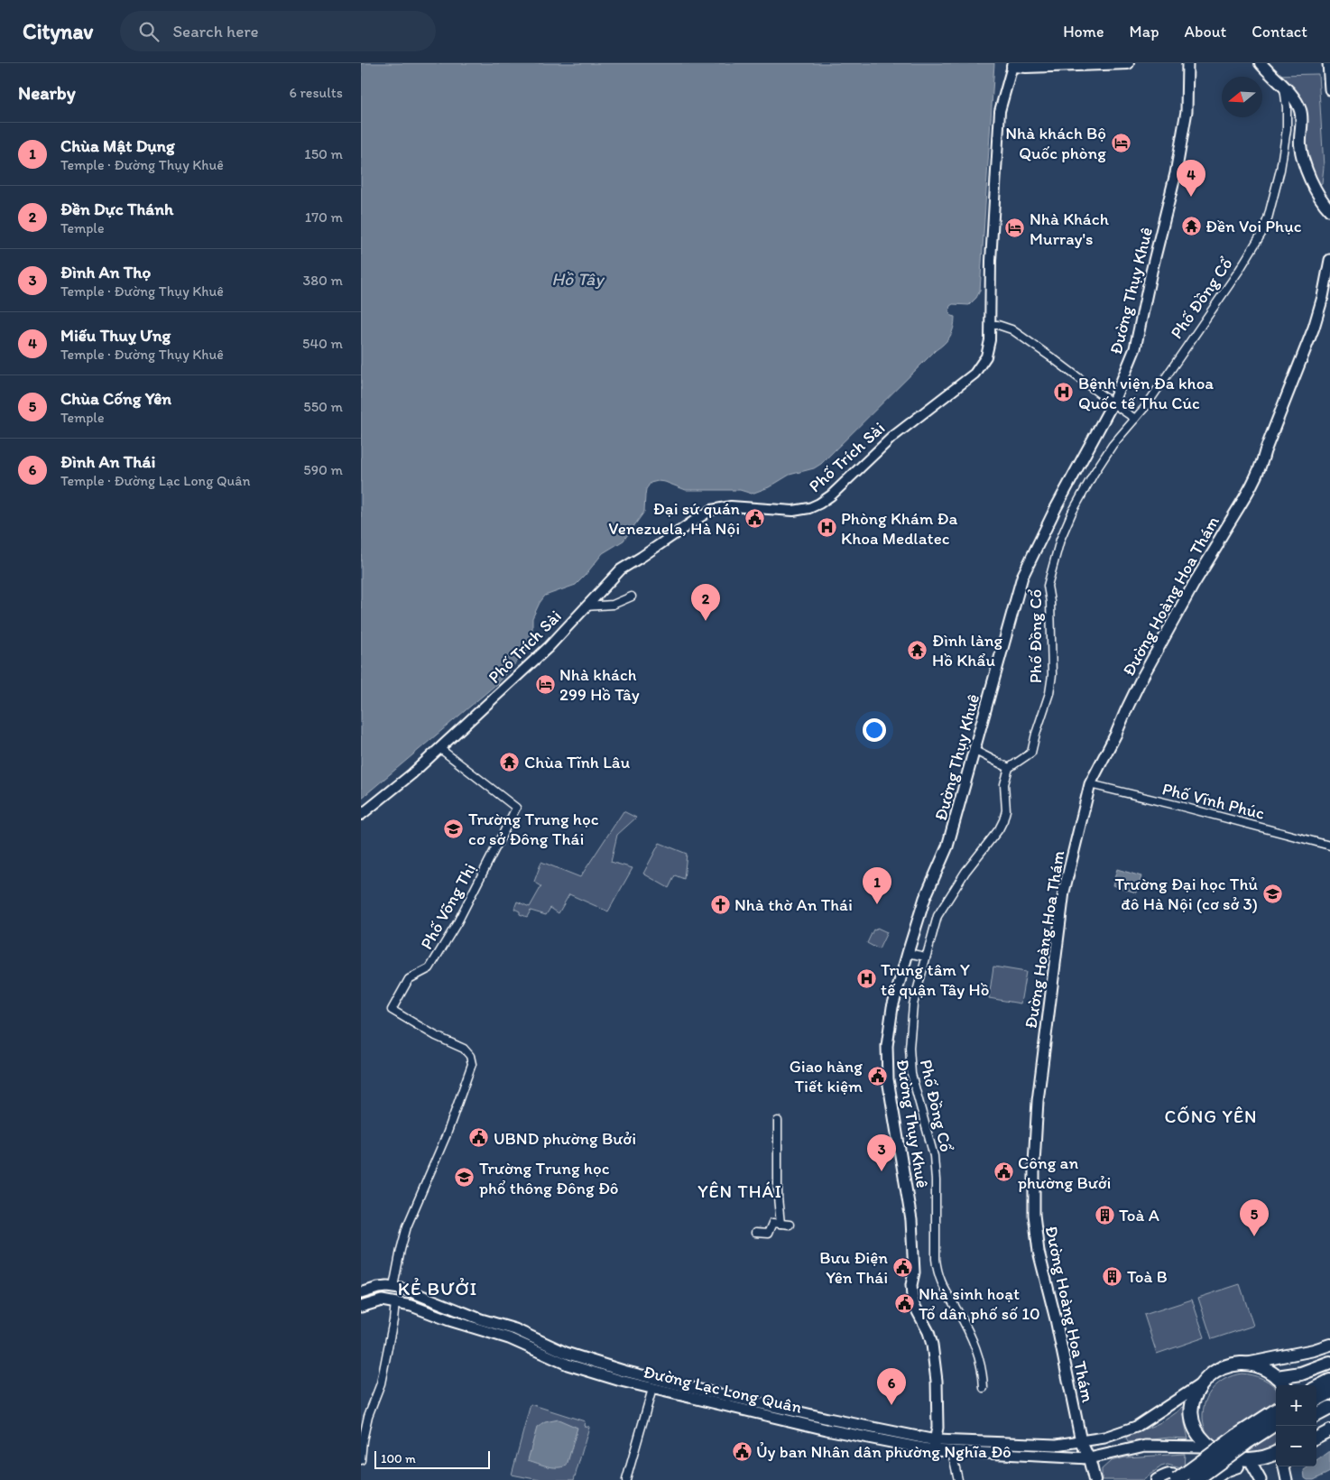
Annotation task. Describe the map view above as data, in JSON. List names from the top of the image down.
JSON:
{
  "streets": {
    "main road": ["Đường Thụy Khuê", "Đường Hoàng Hoa Thám", "Đường Lạc Long Quân"],
    "street": [
      "Phố Đồng Cổ",
      "Phố Trích Sài",
      "Phố Vĩnh Phúc",
      "Phố Võng Thị"
    ]
  },
  "crossings": [
    ["Đường Thụy Khuê", "Đường Lạc Long Quân"],
    ["Phố Trích Sài", "Phố Võng Thị"],
    ["Đường Hoàng Hoa Thám", "Phố Vĩnh Phúc"],
    ["Đường Hoàng Hoa Thám", "Đường Lạc Long Quân"],
    ["Phố Võng Thị", "Đường Lạc Long Quân"]
  ],
  "districts": ["CỐNG YÊN", "YÊN THÁI", "KẺ BƯỞI"],
  "water": ["Hồ Tây"],
  "places": {
    "hotel": ["Nhà khách Bộ Quốc phòng", "Nhà Khách Murray's", "Nhà khách 299 Hồ Tây"],
    "temple": ["Đền Voi Phục", "Đình làng Hồ Khẩu", "Chùa Tĩnh Lâu"],
    "hospital": ["Bệnh viện Đa khoa Quốc tế Thu Cúc", "Phòng Khám Đa Khoa Medlatec", "Trung tâm Y tế quận Tây Hồ"],
    "public building": [
      "Đại sứ quán Venezuela, Hà Nội",
      "Giao hàng Tiết kiệm",
      "UBND phường Bưởi",
      "Công an phường Bưởi",
      "Bưu Điện Yên Thái",
      "Nhà sinh hoạt Tổ dân phố số 10",
      "Ủy ban Nhân dân phường Nghĩa Đô"
    ],
    "school or university": ["Trường Trung học cơ sở Đông Thái", "Trường Đại học Thủ đô Hà Nội (cơ sở 3)", "Trường Trung học phổ thông Đông Đô"],
    "church": ["Nhà thờ An Thái"],
    "building": ["Toà A", "Toà B"]
  },
  "scale_bar": "100 m",
  "north": "left",
  "page": {
    "header": "Citynav",
    "search": "Search here",
    "nav": [
      "Home",
      "Map",
      "About",
      "Contact"
    ],
    "heading": ["Nearby", "6 results"],
    "list": [
      {
        "mark": "1",
        "name": "Chùa Mật Dụng",
        "note": "Temple · Đường Thụy Khuê",
        "value": "150 m"
      },
      {
        "mark": "2",
        "name": "Đền Dực Thánh",
        "note": "Temple",
        "value": "170 m"
      },
      {
        "mark": "3",
        "name": "Đình An Thọ",
        "note": "Temple · Đường Thụy Khuê",
        "value": "380 m"
      },
      {
        "mark": "4",
        "name": "Miếu Thuỵ Ưng",
        "note": "Temple · Đường Thụy Khuê",
        "value": "540 m"
      },
      {
        "mark": "5",
        "name": "Chùa Cống Yên",
        "note": "Temple",
        "value": "550 m"
      },
      {
        "mark": "6",
        "name": "Đình An Thái",
        "note": "Temple · Đường Lạc Long Quân",
        "value": "590 m"
      }
    ],
    "pins": [
      "4",
      "2",
      "1",
      "3",
      "5",
      "6"
    ],
    "map_buttons": ["+", "−"],
    "scale": "100 m"
  }
}
